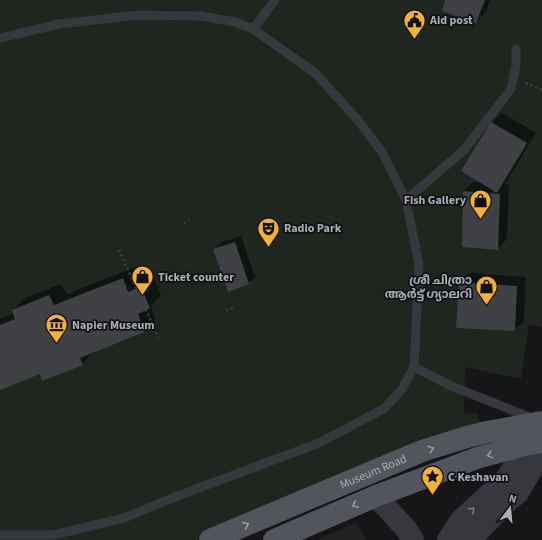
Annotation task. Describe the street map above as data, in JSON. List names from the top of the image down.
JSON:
{
  "streets": {
    "main road": ["Museum Road"]
  },
  "places": {
    "public building": ["Aid post"],
    "shop": ["Fish Gallery", "Ticket counter", "ശ്രീ ചിത്രാ ആർട്ട് ഗ്യാലറി"],
    "theatre": ["Radio Park"],
    "museum": ["Napier Museum"],
    "place": ["C Keshavan"]
  },
  "north": "top"
}
